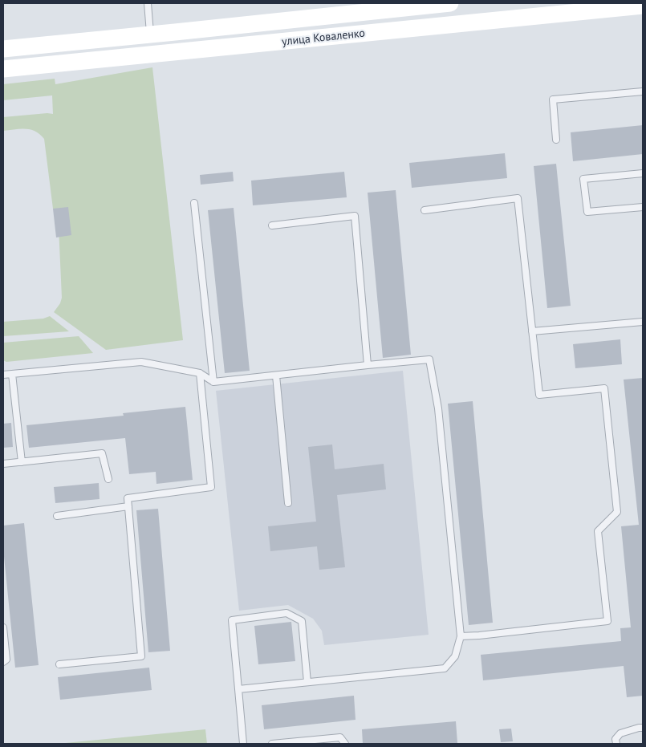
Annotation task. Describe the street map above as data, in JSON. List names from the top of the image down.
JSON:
{
  "streets": {
    "main road": ["улица Коваленко"]
  }
}
